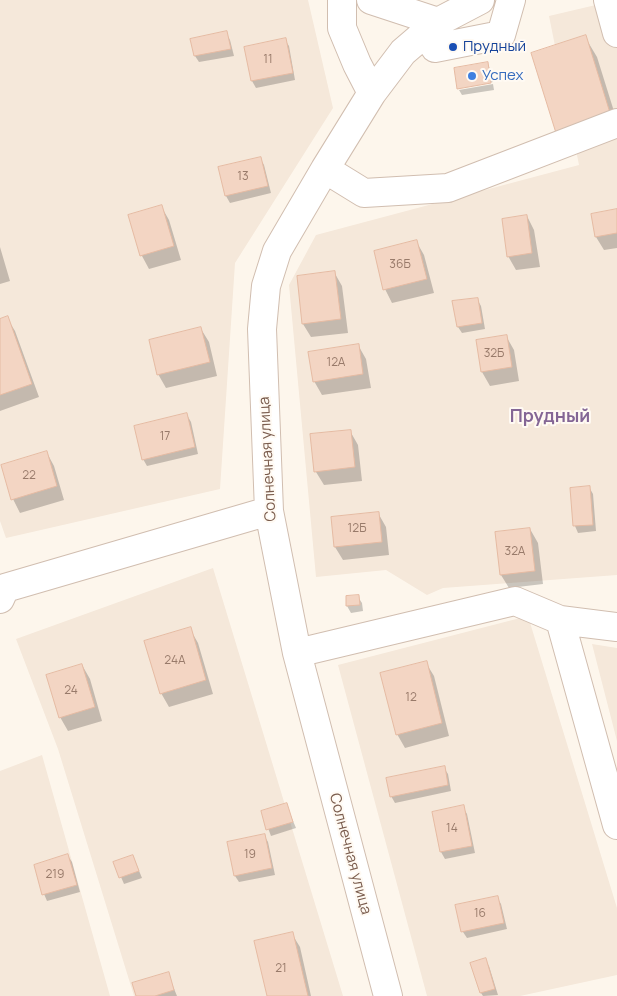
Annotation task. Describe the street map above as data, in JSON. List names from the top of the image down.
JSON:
{
  "streets": {
    "street": ["Солнечная улица"]
  },
  "districts": ["Прудный"],
  "places": ["Прудный", "Успех"],
  "house_numbers": [
    "11",
    "13",
    "36Б",
    "32Б",
    "12А",
    "17",
    "22",
    "12Б",
    "32А",
    "24А",
    "24",
    "12",
    "14",
    "19",
    "219",
    "16",
    "21"
  ]
}
